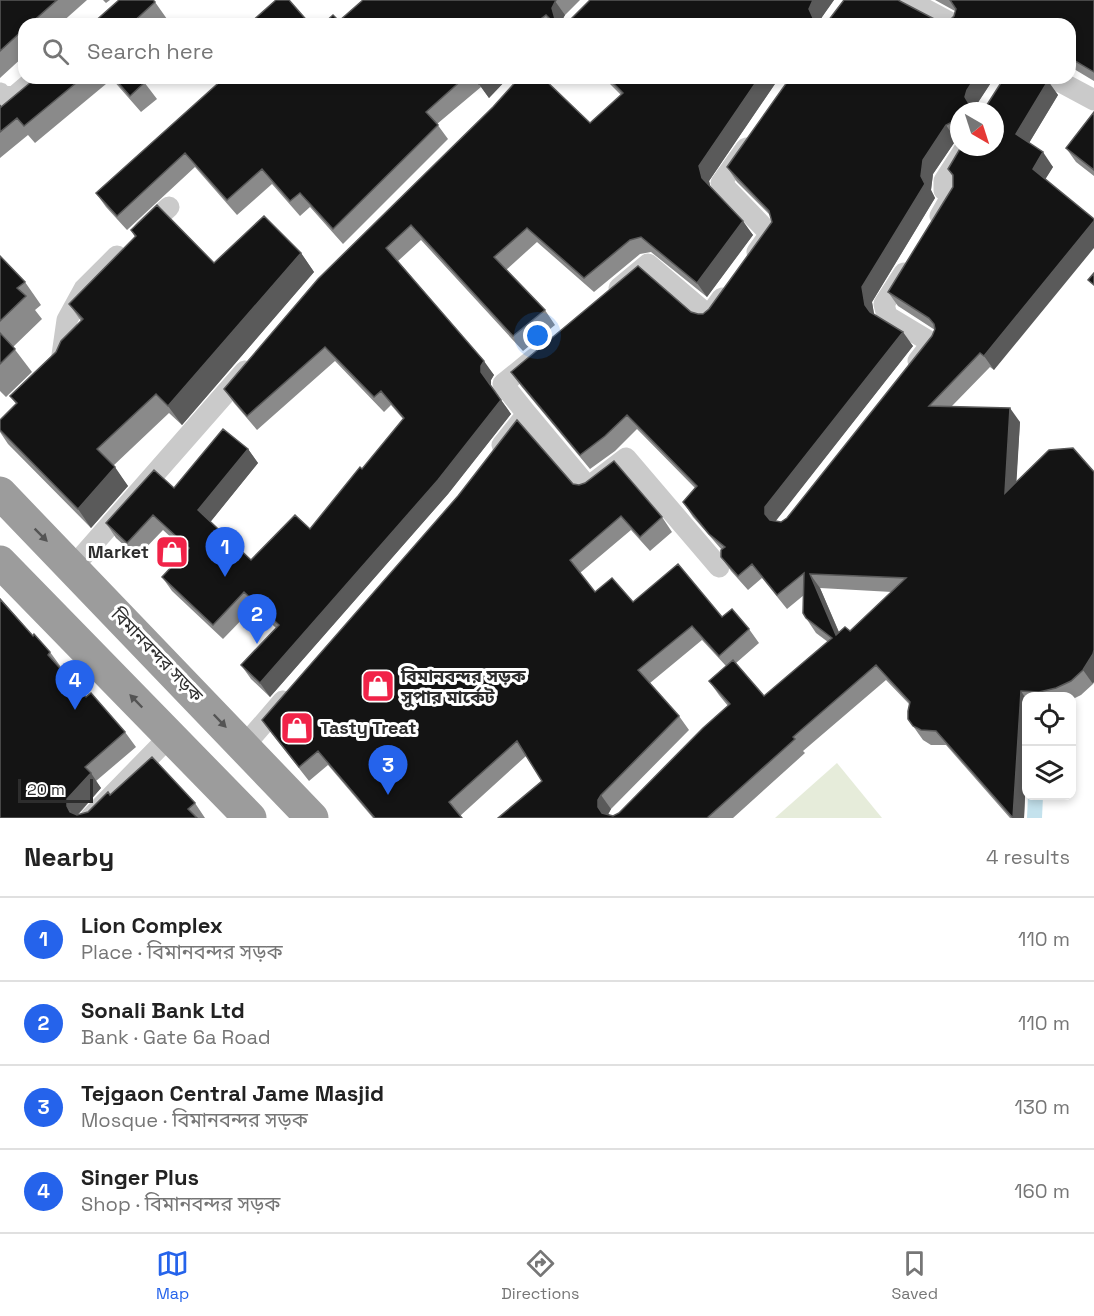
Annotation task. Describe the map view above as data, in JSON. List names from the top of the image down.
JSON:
{
  "streets": {
    "highway": ["বিমানবন্দর সড়ক"]
  },
  "places": {
    "shop": ["Market", "বিমানবন্দর সড়ক সুপার মার্কেট", "Tasty Treat"]
  },
  "scale_bar": "20 m",
  "north": "bottom right",
  "page": {
    "search": "Search here",
    "pins": [
      "1",
      "2",
      "4",
      "3"
    ],
    "scale": "20 m",
    "heading": ["Nearby", "4 results"],
    "list": [
      {
        "mark": "1",
        "name": "Lion Complex",
        "note": "Place · বিমানবন্দর সড়ক",
        "value": "110 m"
      },
      {
        "mark": "2",
        "name": "Sonali Bank Ltd",
        "note": "Bank · Gate 6a Road",
        "value": "110 m"
      },
      {
        "mark": "3",
        "name": "Tejgaon Central Jame Masjid",
        "note": "Mosque · বিমানবন্দর সড়ক",
        "value": "130 m"
      },
      {
        "mark": "4",
        "name": "Singer Plus",
        "note": "Shop · বিমানবন্দর সড়ক",
        "value": "160 m"
      }
    ],
    "nav": ["Map", "Directions", "Saved"]
  }
}
